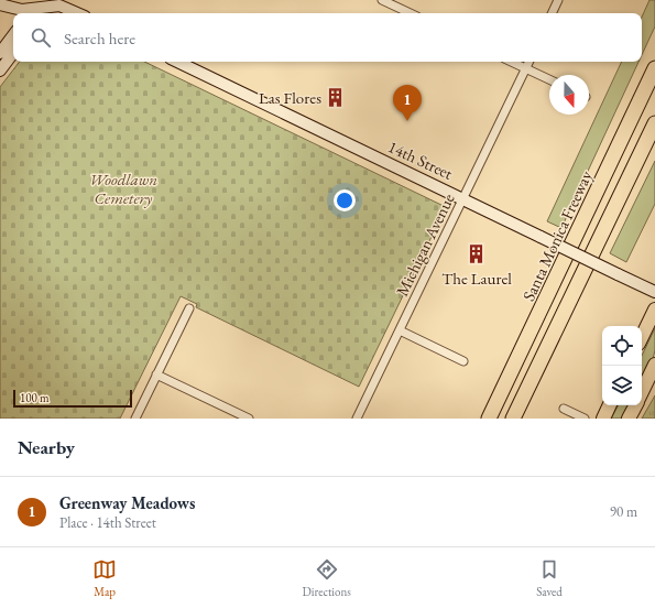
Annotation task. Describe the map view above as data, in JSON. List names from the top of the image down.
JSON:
{
  "streets": {
    "highway": ["Santa Monica Freeway"],
    "street": ["14th Street", "Michigan Avenue"]
  },
  "crossings": [
    ["14th Street", "Michigan Avenue"]
  ],
  "parks": ["Woodlawn Cemetery"],
  "places": {
    "building": ["Las Flores", "The Laurel"]
  },
  "scale_bar": "100 m",
  "north": "bottom",
  "page": {
    "search": "Search here",
    "pins": "1",
    "scale": "100 m",
    "heading": "Nearby",
    "list": [
      {
        "mark": "1",
        "name": "Greenway Meadows",
        "note": "Place · 14th Street",
        "value": "90 m"
      }
    ],
    "nav": ["Map", "Directions", "Saved"]
  }
}
